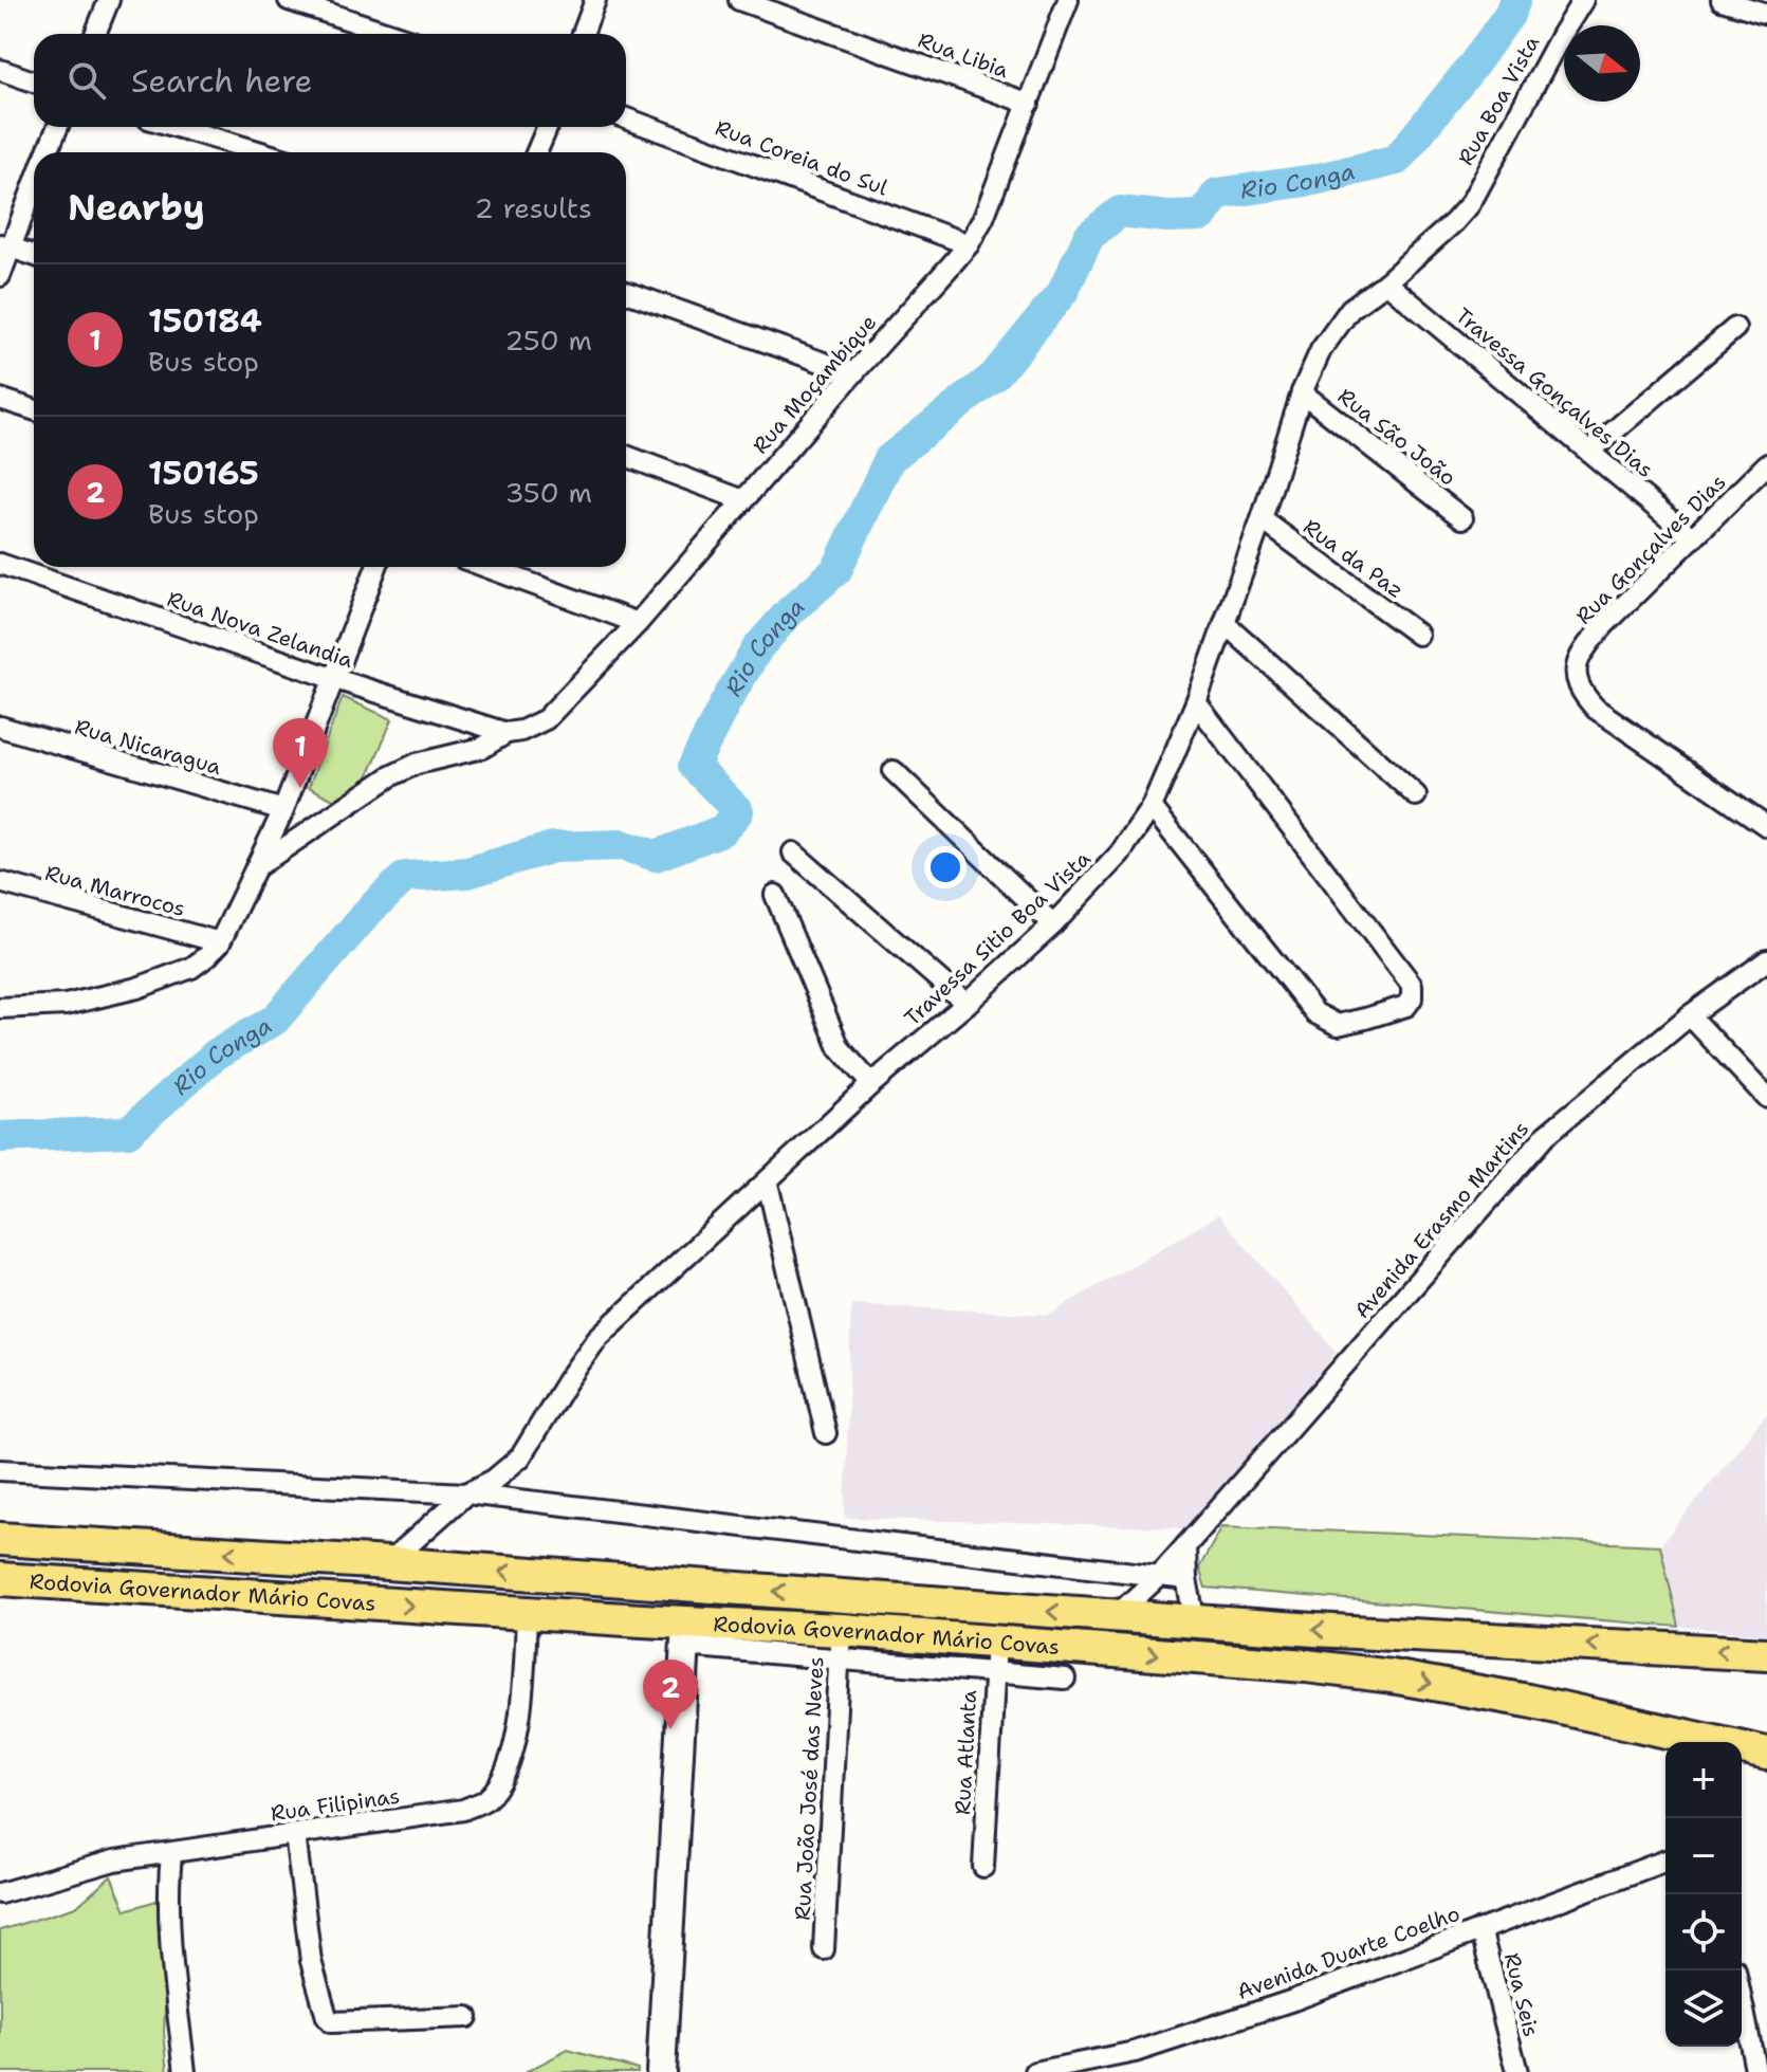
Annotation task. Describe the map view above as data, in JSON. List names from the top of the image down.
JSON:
{
  "streets": {
    "highway": ["Rodovia Governador Mário Covas"],
    "street": [
      "Rua Libia",
      "Rua Boa Vista",
      "Rua Coreia do Sul",
      "Rua Moçambique",
      "Travessa Gonçalves Dias",
      "Rua São João",
      "Rua Gonçalves Dias",
      "Rua da Paz",
      "Rua Nova Zelandia",
      "Rua Nicaragua",
      "Rua Marrocos",
      "Travessa Sitio Boa Vista",
      "Avenida Erasmo Martins",
      "Rua Atlanta",
      "Rua João José das Neves",
      "Rua Filipinas",
      "Avenida Duarte Coelho",
      "Rua Seis"
    ]
  },
  "crossings": [
    ["Rua Libia", "Rua Moçambique"],
    ["Rua Boa Vista", "Travessa Sitio Boa Vista"],
    ["Rua Coreia do Sul", "Rua Moçambique"],
    ["Rua Moçambique", "Rua Nova Zelandia"],
    ["Travessa Gonçalves Dias", "Rua Gonçalves Dias"],
    ["Travessa Gonçalves Dias", "Travessa Sitio Boa Vista"],
    ["Rua São João", "Travessa Sitio Boa Vista"],
    ["Rua da Paz", "Travessa Sitio Boa Vista"],
    ["Travessa Sitio Boa Vista", "Rodovia Governador Mário Covas"],
    ["Avenida Erasmo Martins", "Rodovia Governador Mário Covas"],
    ["Rodovia Governador Mário Covas", "Rua Atlanta"],
    ["Rodovia Governador Mário Covas", "Rua João José das Neves"],
    ["Rodovia Governador Mário Covas", "Rua Filipinas"],
    ["Avenida Duarte Coelho", "Rua Seis"]
  ],
  "water": ["Rio Conga"],
  "north": "right",
  "page": {
    "search": "Search here",
    "heading": ["Nearby", "2 results"],
    "list": [
      {
        "mark": "1",
        "name": "150184",
        "note": "Bus stop",
        "value": "250 m"
      },
      {
        "mark": "2",
        "name": "150165",
        "note": "Bus stop",
        "value": "350 m"
      }
    ],
    "pins": ["1", "2"],
    "map_buttons": ["+", "−"]
  }
}
